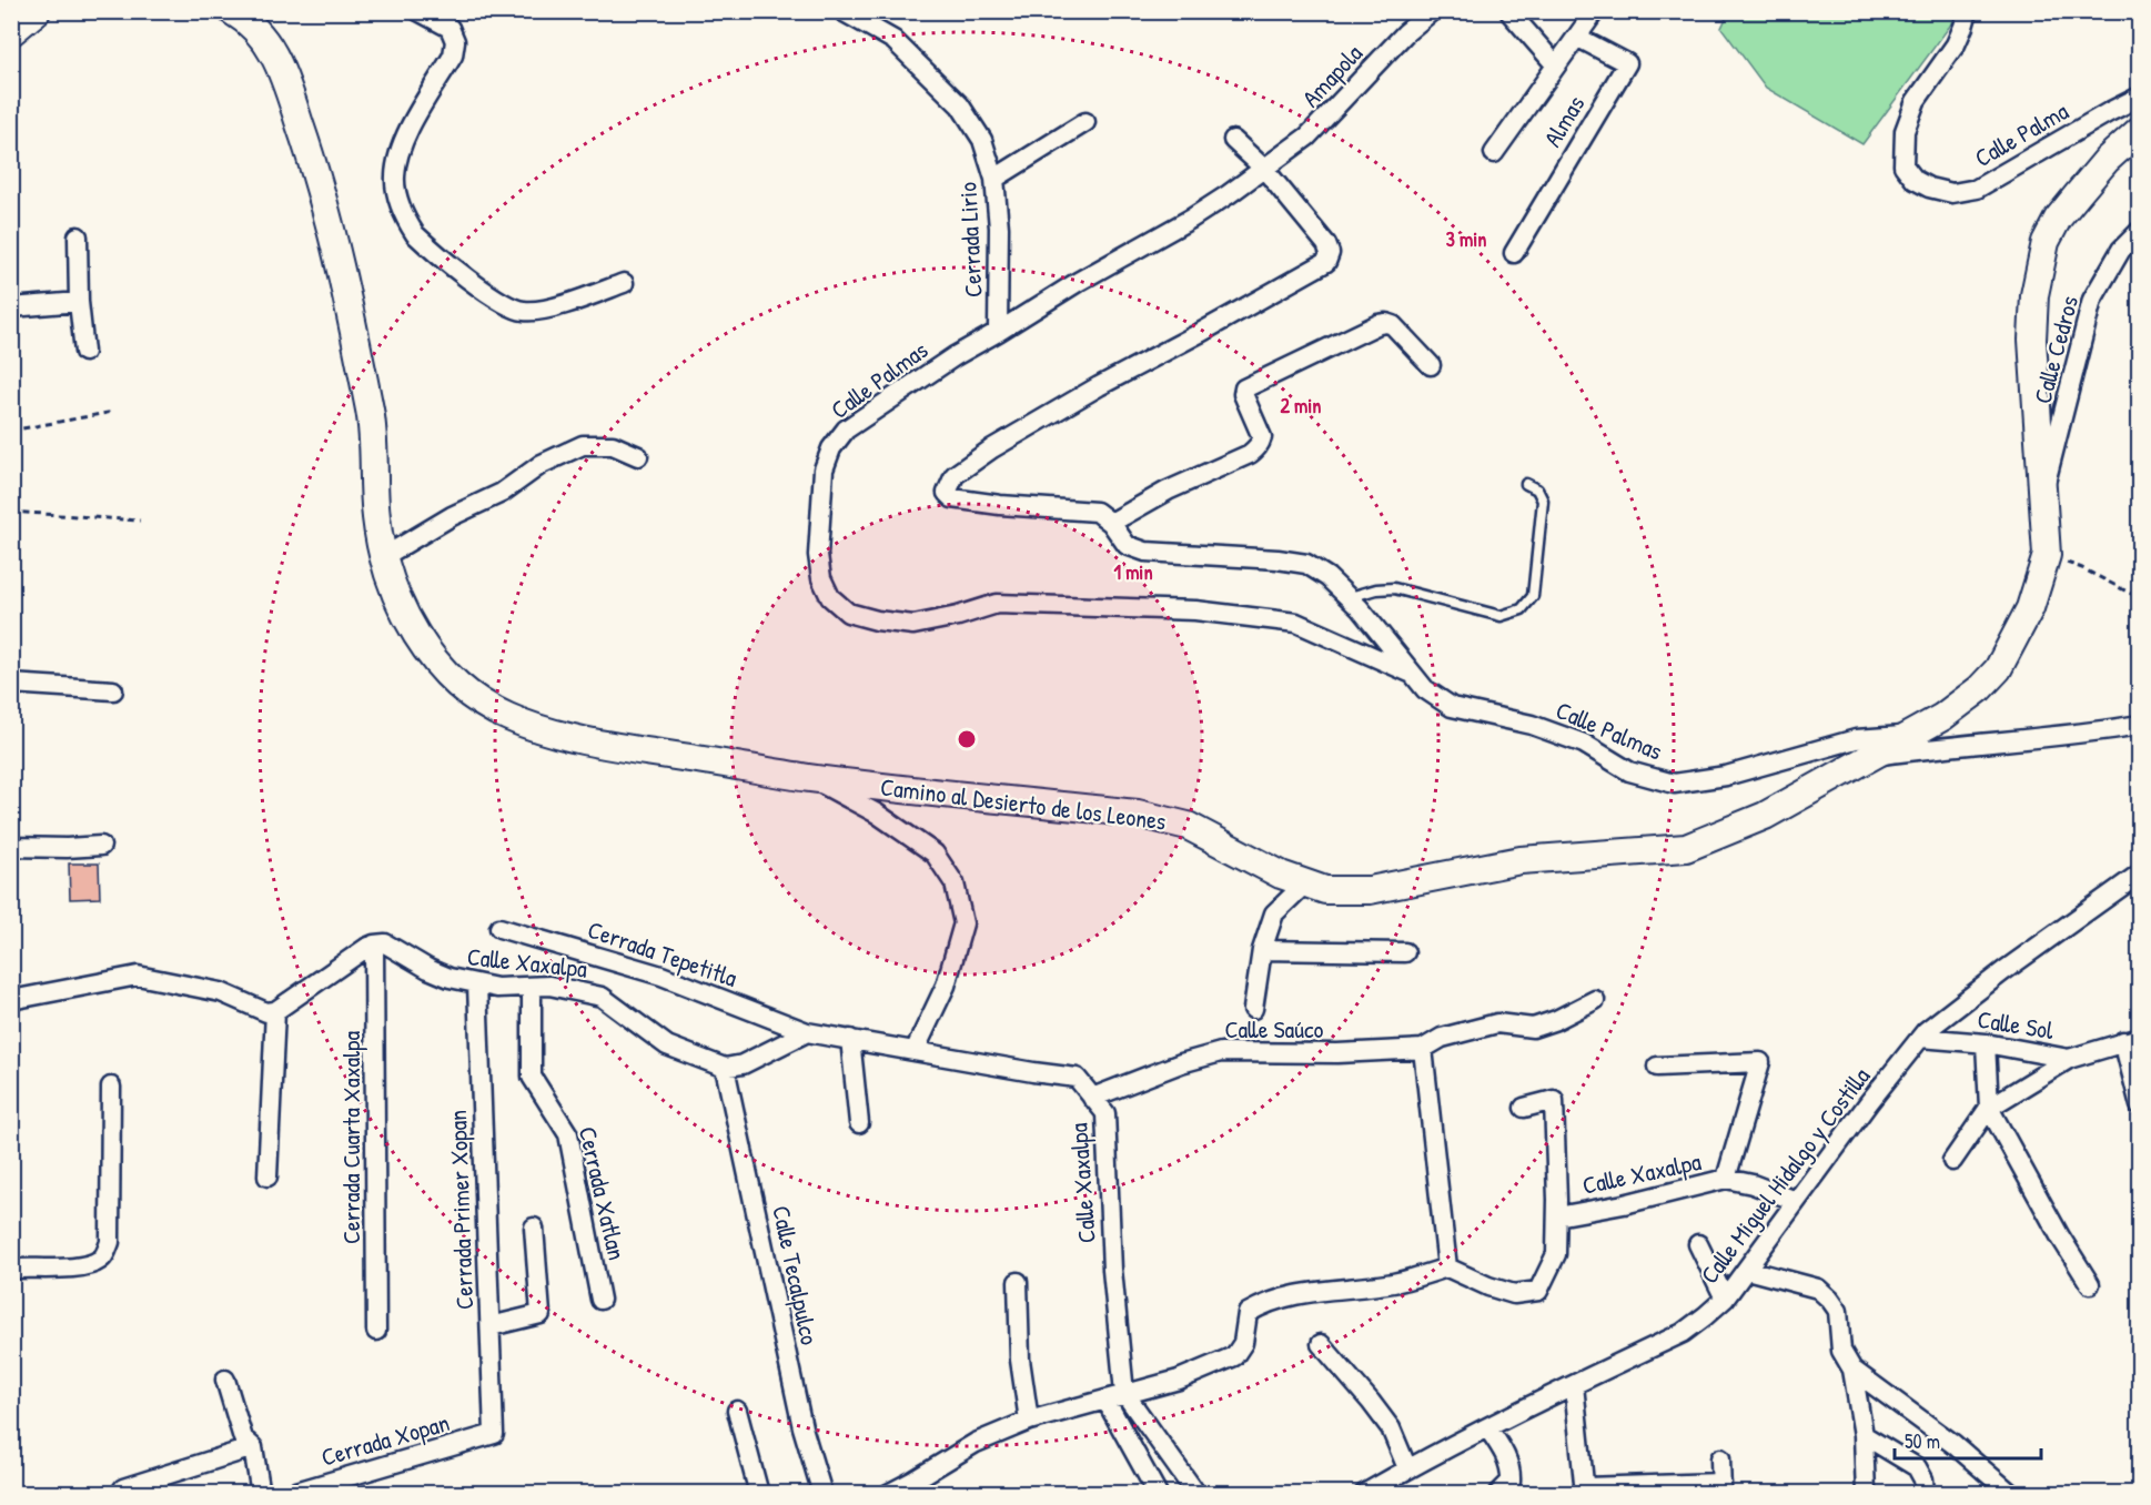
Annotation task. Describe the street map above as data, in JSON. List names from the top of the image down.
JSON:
{
  "streets": {
    "main road": ["Camino al Desierto de los Leones"],
    "street": [
      "Amapola",
      "Almas",
      "Calle Palma",
      "Cerrada Lirio",
      "Calle Cedros",
      "Calle Palmas",
      "Cerrada Tepetitla",
      "Calle Xaxalpa",
      "Calle Sol",
      "Calle Saúco",
      "Cerrada Cuarta Xaxalpa",
      "Calle Miguel Hidalgo y Costilla",
      "Cerrada Xatlan",
      "Cerrada Primer Xopan",
      "Calle Tecalpulco",
      "Cerrada Xopan"
    ]
  },
  "crossings": [
    ["Amapola", "Calle Palmas"],
    ["Cerrada Lirio", "Calle Palmas"],
    ["Calle Cedros", "Camino al Desierto de los Leones"],
    ["Calle Palmas", "Camino al Desierto de los Leones"],
    ["Cerrada Tepetitla", "Calle Xaxalpa"],
    ["Calle Xaxalpa", "Calle Saúco"],
    ["Calle Xaxalpa", "Cerrada Cuarta Xaxalpa"],
    ["Calle Xaxalpa", "Calle Miguel Hidalgo y Costilla"],
    ["Calle Xaxalpa", "Cerrada Xatlan"],
    ["Calle Xaxalpa", "Cerrada Primer Xopan"],
    ["Calle Xaxalpa", "Calle Tecalpulco"],
    ["Calle Sol", "Calle Miguel Hidalgo y Costilla"],
    ["Cerrada Primer Xopan", "Cerrada Xopan"]
  ],
  "scale_bar": "50 m",
  "rings": ["3 min", "2 min", "1 min"]
}
